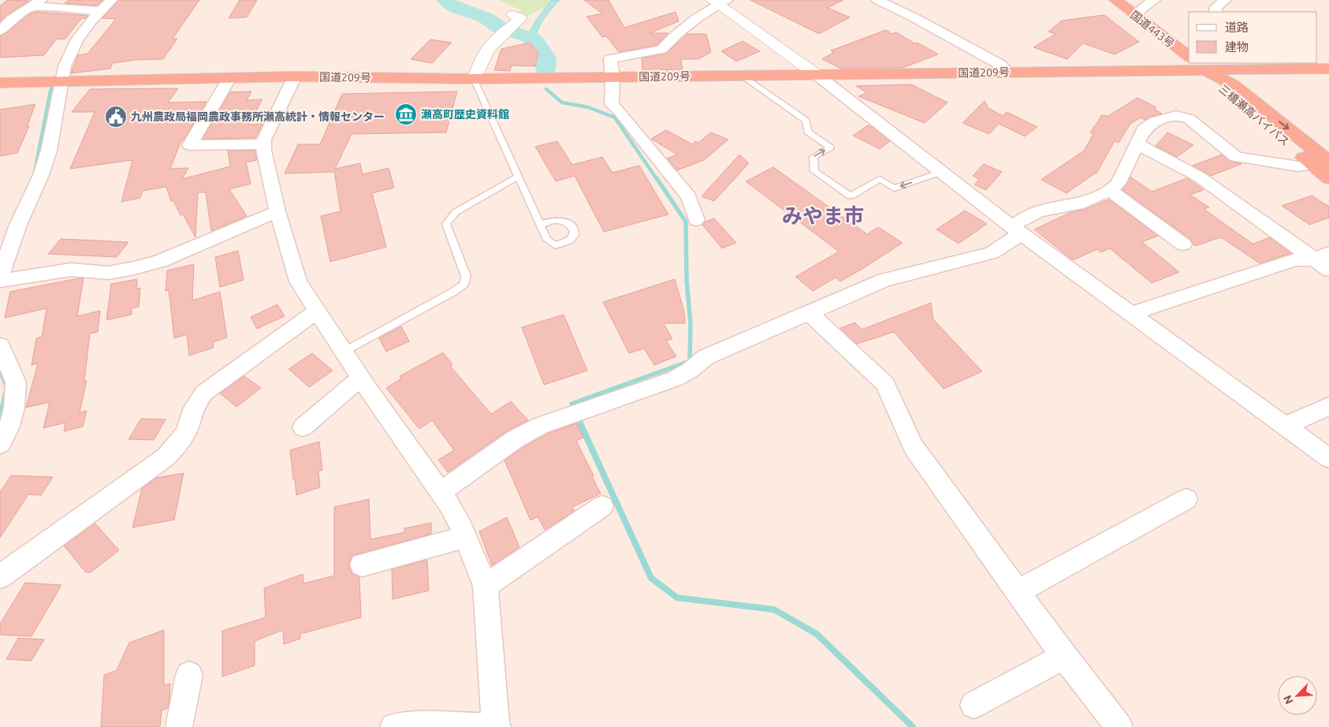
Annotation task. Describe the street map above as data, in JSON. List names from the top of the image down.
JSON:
{
  "streets": {
    "highway": ["国道443号", "国道209号", "三橋瀬高バイパス"]
  },
  "crossings": [
    ["国道209号", "三橋瀬高バイパス"]
  ],
  "districts": ["みやま市"],
  "places": {
    "museum": ["瀬高町歴史資料館"],
    "public building": ["九州農政局福岡農政事務所瀬高統計・情報センター"]
  },
  "legend": ["道路", "建物"],
  "north": "bottom left"
}
